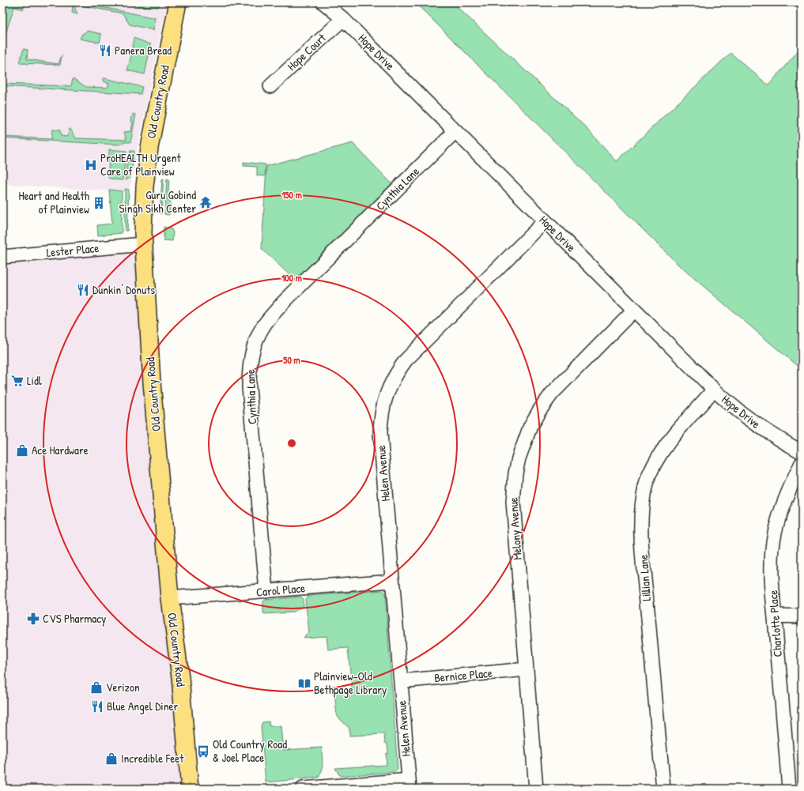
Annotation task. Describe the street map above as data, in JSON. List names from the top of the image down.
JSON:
{
  "streets": {
    "main road": ["Old Country Road"],
    "street": [
      "Hope Court",
      "Hope Drive",
      "Cynthia Lane",
      "Lester Place",
      "Helen Avenue",
      "Melony Avenue",
      "Lillian Lane",
      "Carol Place",
      "Charlotte Place",
      "Bernice Place"
    ]
  },
  "crossings": [
    ["Hope Court", "Hope Drive"],
    ["Hope Drive", "Cynthia Lane"],
    ["Hope Drive", "Helen Avenue"],
    ["Hope Drive", "Melony Avenue"],
    ["Hope Drive", "Lillian Lane"],
    ["Old Country Road", "Lester Place"],
    ["Old Country Road", "Carol Place"],
    ["Cynthia Lane", "Carol Place"],
    ["Helen Avenue", "Carol Place"],
    ["Helen Avenue", "Bernice Place"],
    ["Melony Avenue", "Bernice Place"]
  ],
  "places": {
    "restaurant": ["Panera Bread", "Dunkin' Donuts", "Blue Angel Diner"],
    "hospital": ["ProHEALTH Urgent Care of Plainview"],
    "temple": ["Guru Gobind Singh Sikh Center"],
    "building": ["Heart and Health of Plainview"],
    "supermarket": ["Lidl"],
    "shop": ["Ace Hardware", "Verizon", "Incredible Feet"],
    "pharmacy": ["CVS Pharmacy"],
    "library": ["Plainview-Old Bethpage Library"],
    "bus stop": ["Old Country Road & Joel Place"]
  },
  "rings": ["150 m", "100 m", "50 m"]
}
